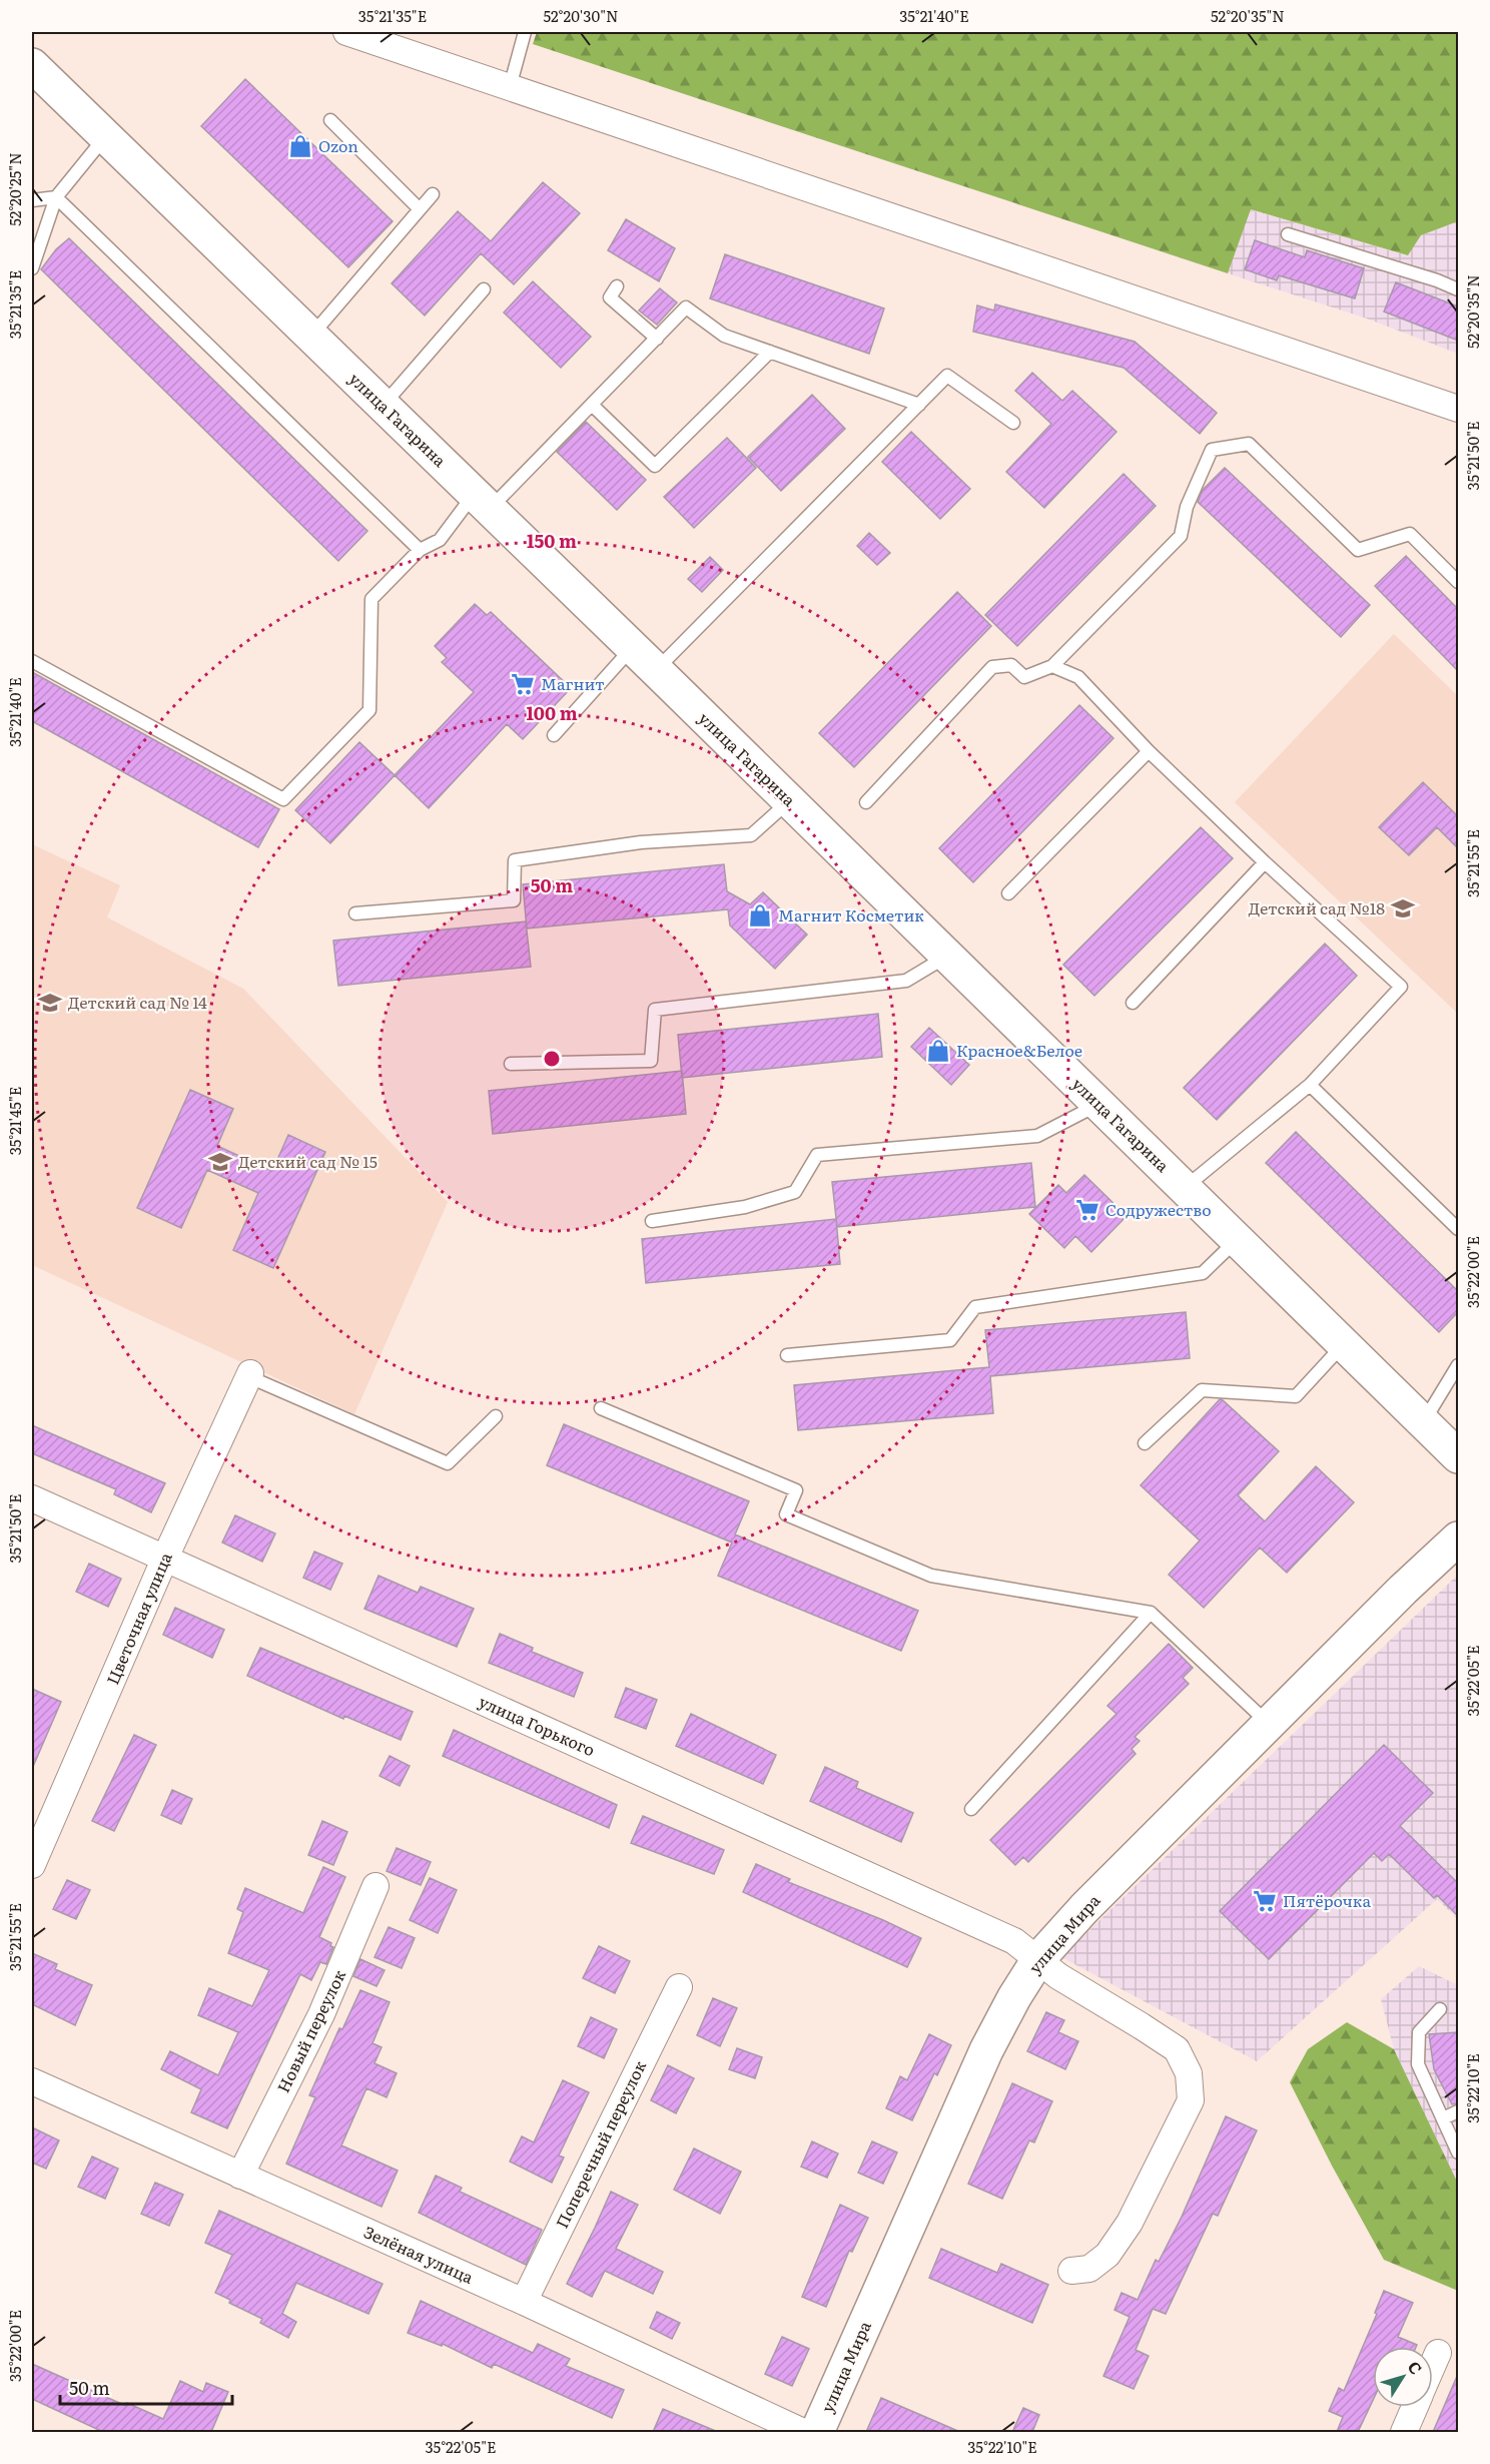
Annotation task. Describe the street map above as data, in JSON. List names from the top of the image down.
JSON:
{
  "streets": {
    "main road": ["улица Гагарина", "улица Мира"],
    "street": [
      "Цветочная улица",
      "улица Горького",
      "Новый переулок",
      "Поперечный переулок",
      "Зелёная улица"
    ]
  },
  "crossings": [
    ["Цветочная улица", "улица Горького"],
    ["улица Горького", "улица Мира"],
    ["Новый переулок", "Зелёная улица"],
    ["Поперечный переулок", "Зелёная улица"]
  ],
  "places": {
    "shop": ["Ozon", "Магнит Косметик", "Красное&Белое"],
    "supermarket": ["Магнит", "Содружество", "Пятёрочка"],
    "school or university": ["Детский сад №18", "Детский сад № 14", "Детский сад № 15"]
  },
  "scale_bar": "50 m",
  "north": "top right",
  "coordinates": [
    "35°21'35\"E",
    "52°20'30\"N",
    "35°21'40\"E",
    "52°20'35\"N",
    "52°20'25\"N",
    "35°21'50\"E",
    "35°21'55\"E",
    "35°21'45\"E",
    "35°22'00\"E",
    "35°22'05\"E",
    "35°22'10\"E"
  ],
  "rings": ["150 m", "100 m", "50 m"]
}
